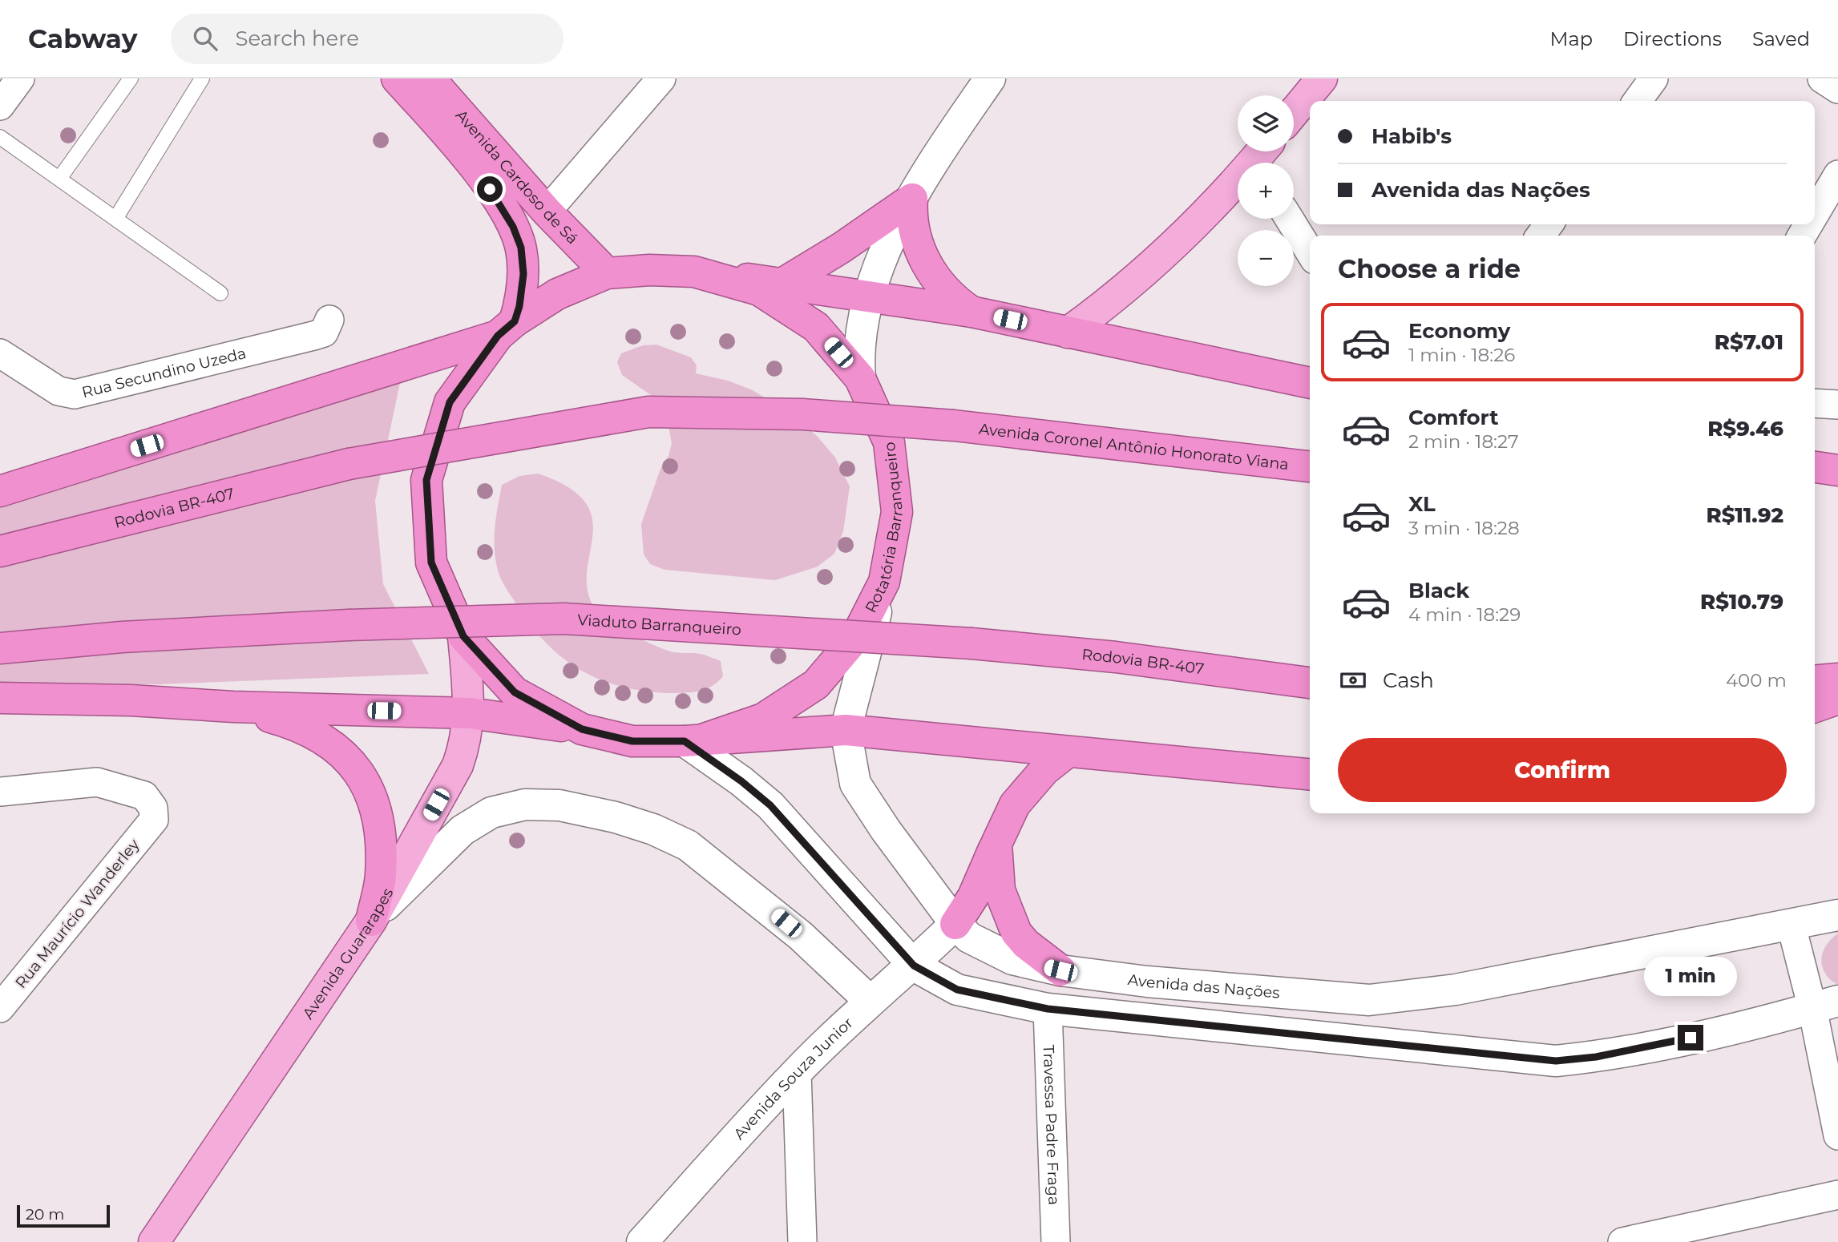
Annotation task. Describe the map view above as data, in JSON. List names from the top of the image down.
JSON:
{
  "streets": {
    "highway": [
      "Avenida Cardoso de Sá",
      "Avenida Coronel Antônio Honorato Viana",
      "Rodovia BR-407",
      "Rotatória Barranqueiro",
      "Viaduto Barranqueiro"
    ],
    "main road": ["Avenida Guararapes", "Avenida das Nações", "Avenida Souza Junior"],
    "street": ["Rua Secundino Uzeda", "Rua Maurício Wanderley", "Travessa Padre Fraga"]
  },
  "crossings": [
    ["Avenida Cardoso de Sá", "Rotatória Barranqueiro"],
    ["Avenida Coronel Antônio Honorato Viana", "Rodovia BR-407"],
    ["Rodovia BR-407", "Viaduto Barranqueiro"],
    ["Rotatória Barranqueiro", "Avenida Guararapes"],
    ["Rotatória Barranqueiro", "Avenida das Nações"],
    ["Avenida das Nações", "Avenida Souza Junior"]
  ],
  "scale_bar": "20 m",
  "page": {
    "header": "Cabway",
    "search": "Search here",
    "nav": ["Map", "Directions", "Saved"],
    "map_buttons": ["+", "−"],
    "banner": ["Habib's", "Avenida das Nações"],
    "heading": "Choose a ride",
    "list": [
      {
        "name": "Economy",
        "note": "1 min · 18:26",
        "value": "R$7.01"
      },
      {
        "name": "Comfort",
        "note": "2 min · 18:27",
        "value": "R$9.46"
      },
      {
        "name": "XL",
        "note": "3 min · 18:28",
        "value": "R$11.92"
      },
      {
        "name": "Black",
        "note": "4 min · 18:29",
        "value": "R$10.79"
      }
    ],
    "pay": ["Cash", "400 m"],
    "buttons": "Confirm",
    "bubble": "1 min",
    "scale": "20 m"
  }
}
